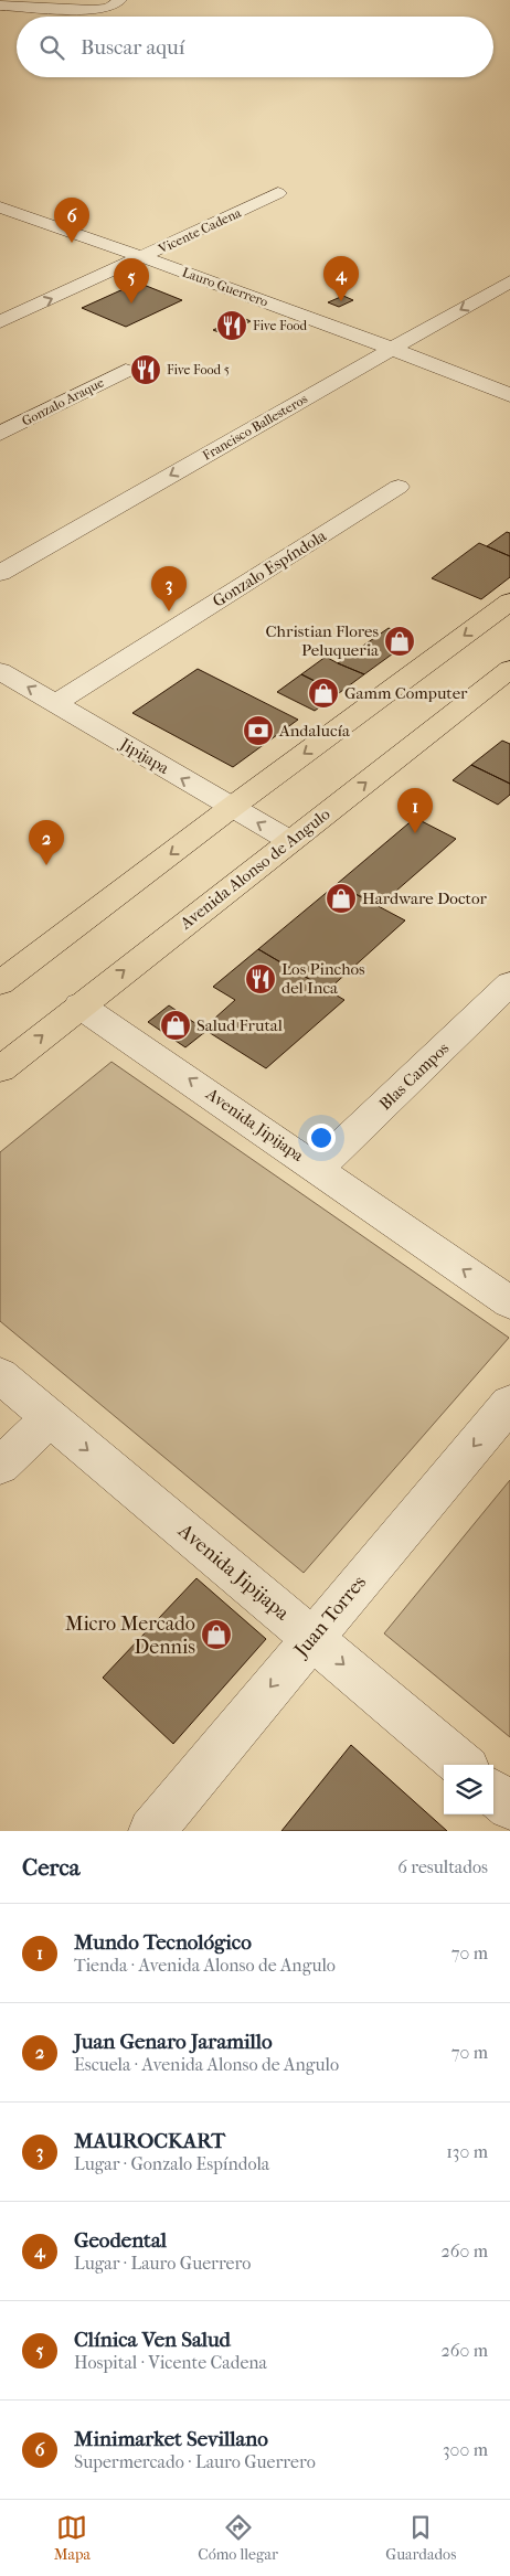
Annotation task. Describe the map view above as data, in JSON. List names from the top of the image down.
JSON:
{
  "streets": {
    "main road": ["Avenida Alonso de Angulo"],
    "street": [
      "Vicente Cadena",
      "Lauro Guerrero",
      "Gonzalo Araque",
      "Francisco Ballesteros",
      "Gonzalo Espíndola",
      "Jipijapa",
      "Blas Campos",
      "Avenida Jipijapa",
      "Juan Torres"
    ]
  },
  "crossings": [
    ["Vicente Cadena", "Lauro Guerrero"],
    ["Lauro Guerrero", "Francisco Ballesteros"],
    ["Gonzalo Espíndola", "Jipijapa"],
    ["Jipijapa", "Avenida Alonso de Angulo"],
    ["Avenida Alonso de Angulo", "Avenida Jipijapa"],
    ["Blas Campos", "Avenida Jipijapa"],
    ["Avenida Jipijapa", "Juan Torres"]
  ],
  "one_way": [
    "Vicente Cadena",
    "Francisco Ballesteros",
    "Jipijapa",
    "Juan Torres"
  ],
  "places": {
    "restaurant": ["Five Food", "Five Food 5", "Los Pinchos del Inca"],
    "shop": [
      "Christian Flores Peluqueria",
      "Gamm Computer",
      "Hardware Doctor",
      "Salud Frutal",
      "Micro Mercado Dennis"
    ],
    "bank": ["Andalucía"]
  },
  "page": {
    "search": "Buscar aquí",
    "pins": [
      "6",
      "4",
      "5",
      "3",
      "1",
      "2"
    ],
    "heading": ["Cerca", "6 resultados"],
    "list": [
      {
        "mark": "1",
        "name": "Mundo Tecnológico",
        "note": "Tienda · Avenida Alonso de Angulo",
        "value": "70 m"
      },
      {
        "mark": "2",
        "name": "Juan Genaro Jaramillo",
        "note": "Escuela · Avenida Alonso de Angulo",
        "value": "70 m"
      },
      {
        "mark": "3",
        "name": "MAUROCKART",
        "note": "Lugar · Gonzalo Espíndola",
        "value": "130 m"
      },
      {
        "mark": "4",
        "name": "Geodental",
        "note": "Lugar · Lauro Guerrero",
        "value": "260 m"
      },
      {
        "mark": "5",
        "name": "Clínica Ven Salud",
        "note": "Hospital · Vicente Cadena",
        "value": "260 m"
      },
      {
        "mark": "6",
        "name": "Minimarket Sevillano",
        "note": "Supermercado · Lauro Guerrero",
        "value": "300 m"
      }
    ],
    "nav": ["Mapa", "Cómo llegar", "Guardados"]
  }
}
